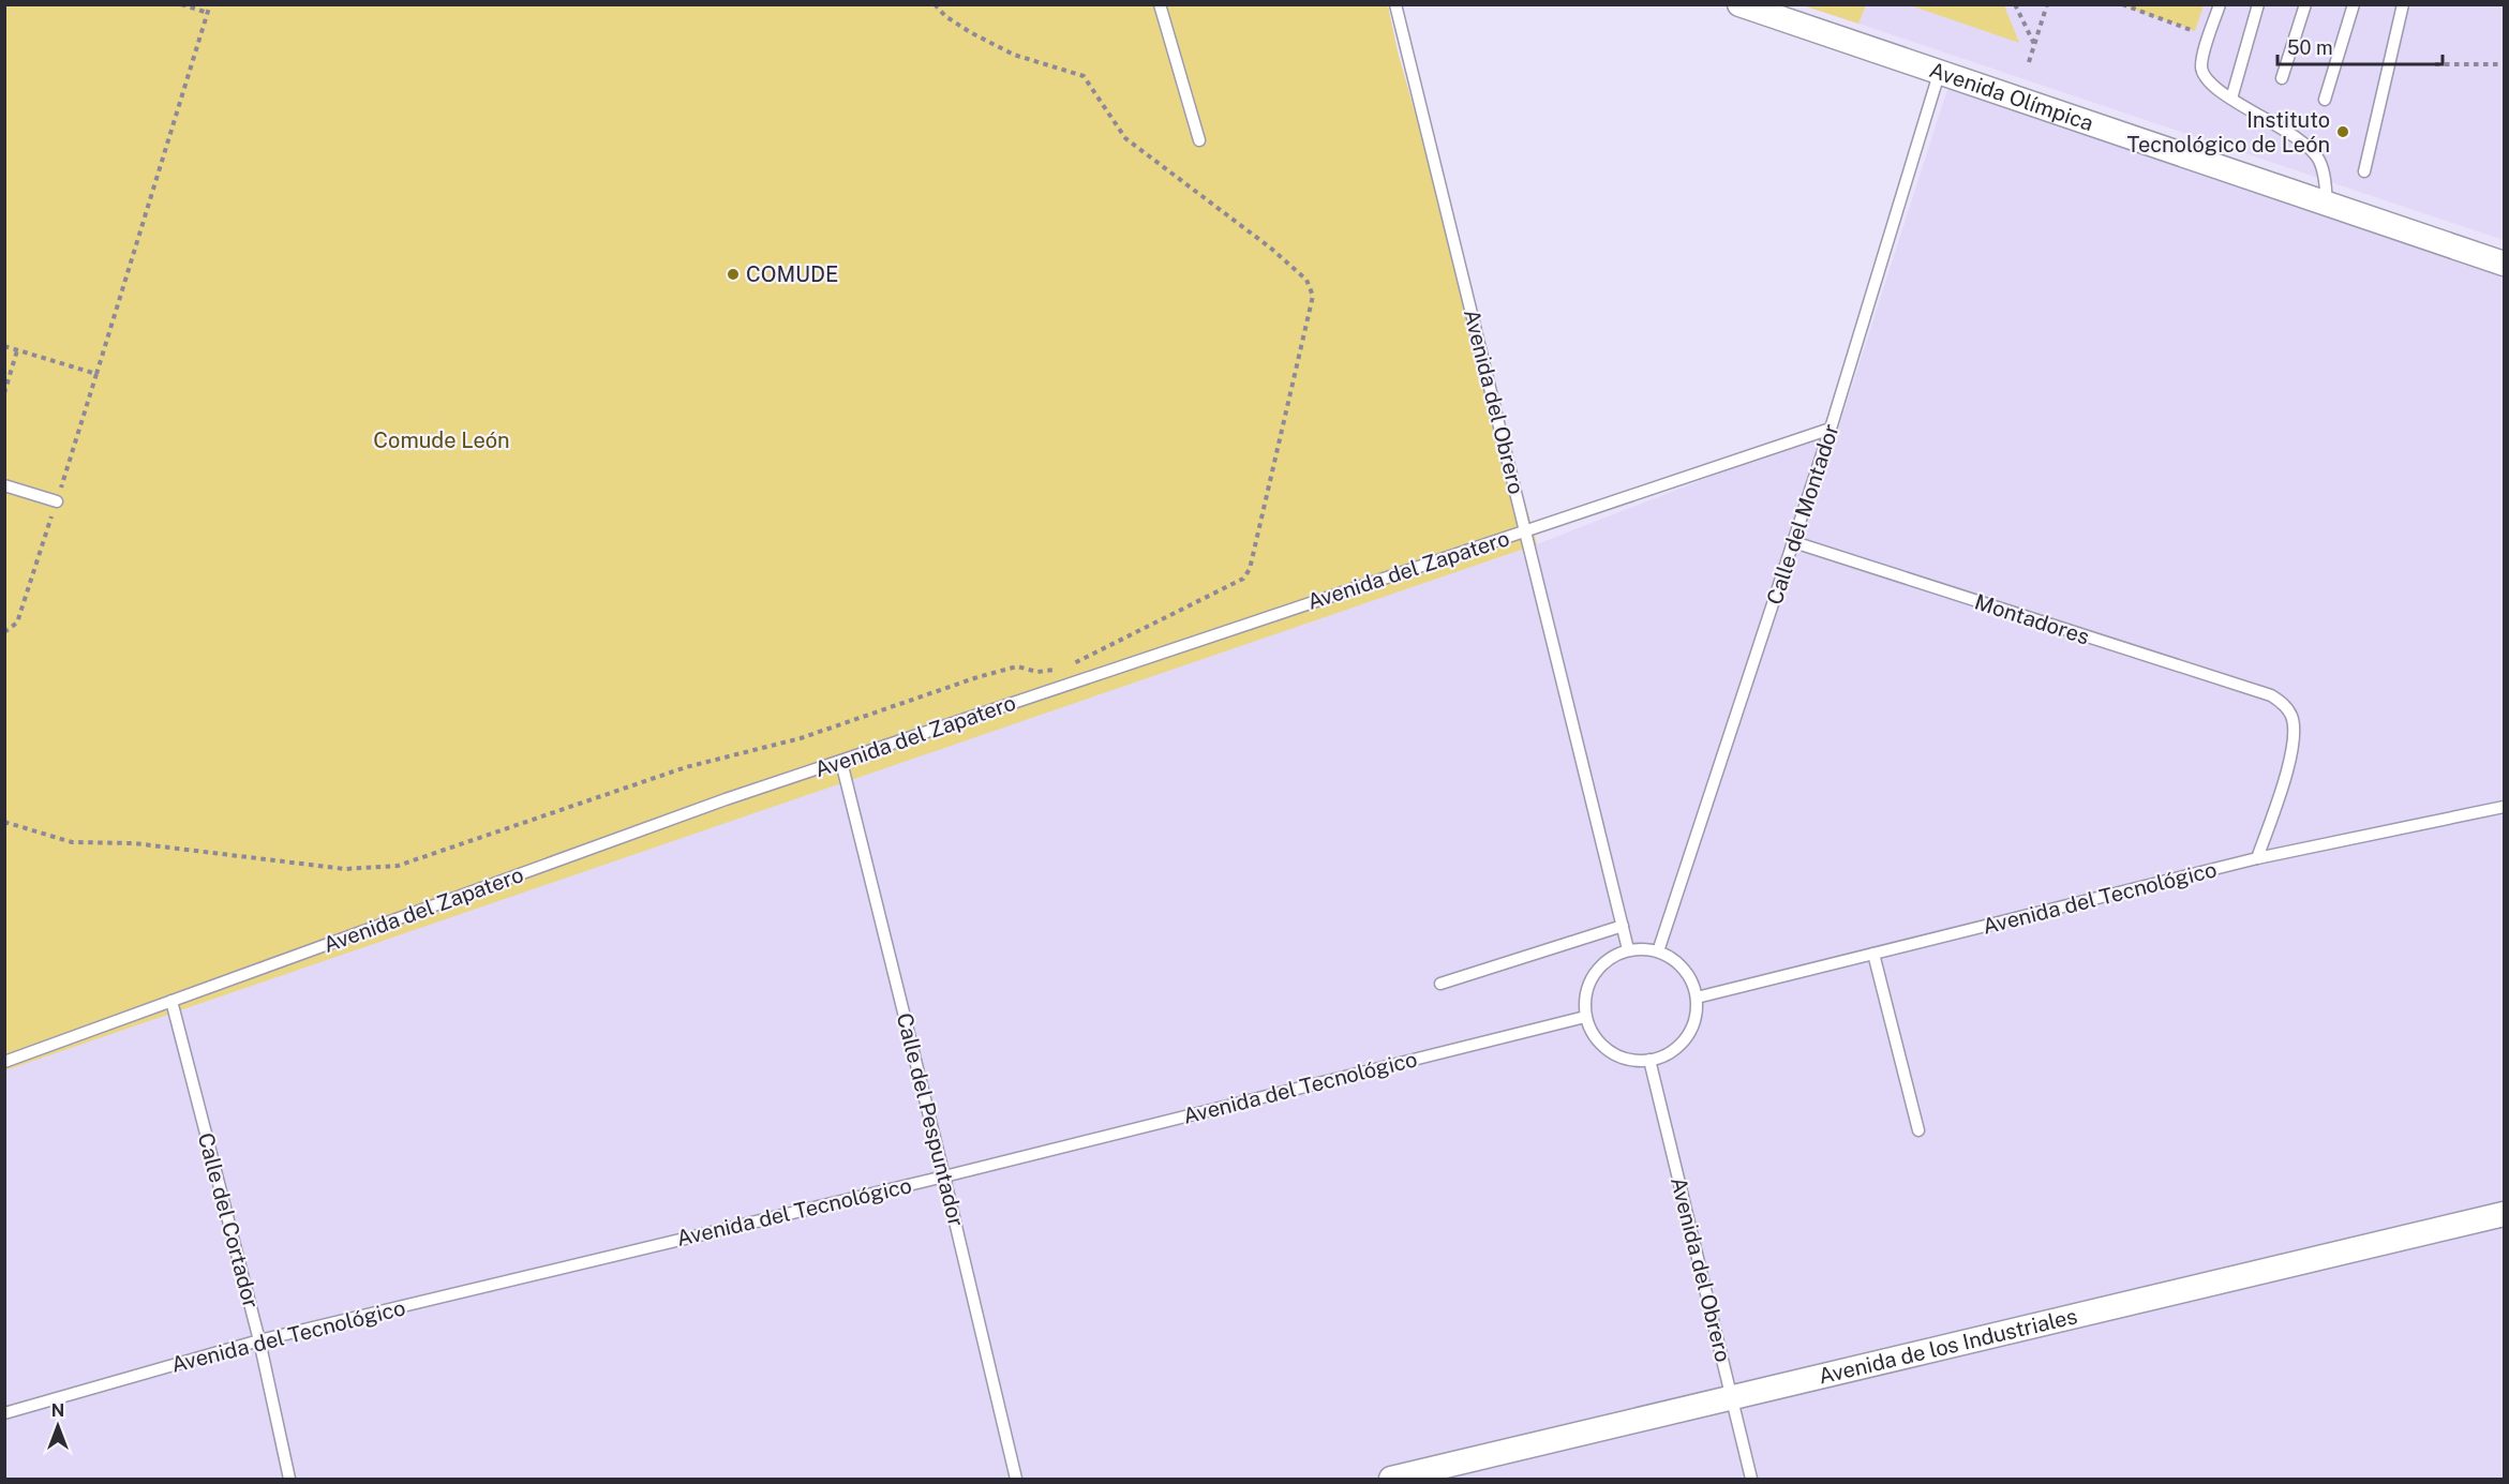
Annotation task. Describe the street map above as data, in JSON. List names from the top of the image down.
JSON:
{
  "streets": {
    "street": ["Avenida Olímpica", "Avenida de los Industriales"],
    "lane": [
      "Avenida del Obrero",
      "Calle del Montador",
      "Avenida del Zapatero",
      "Montadores",
      "Avenida del Tecnológico",
      "Calle del Pespuntador",
      "Calle del Cortador"
    ]
  },
  "crossings": [
    ["Avenida Olímpica", "Calle del Montador"],
    ["Avenida del Obrero", "Calle del Montador"],
    ["Avenida del Obrero", "Avenida del Zapatero"],
    ["Avenida del Obrero", "Avenida del Tecnológico"],
    ["Avenida del Obrero", "Avenida de los Industriales"],
    ["Calle del Montador", "Avenida del Zapatero"],
    ["Calle del Montador", "Montadores"],
    ["Calle del Montador", "Avenida del Tecnológico"],
    ["Avenida del Zapatero", "Calle del Pespuntador"],
    ["Avenida del Zapatero", "Calle del Cortador"],
    ["Montadores", "Avenida del Tecnológico"],
    ["Avenida del Tecnológico", "Calle del Pespuntador"],
    ["Avenida del Tecnológico", "Calle del Cortador"]
  ],
  "parks": ["Comude León"],
  "places": ["Instituto Tecnológico de León", "COMUDE"],
  "scale_bar": "50 m",
  "north": "top"
}
